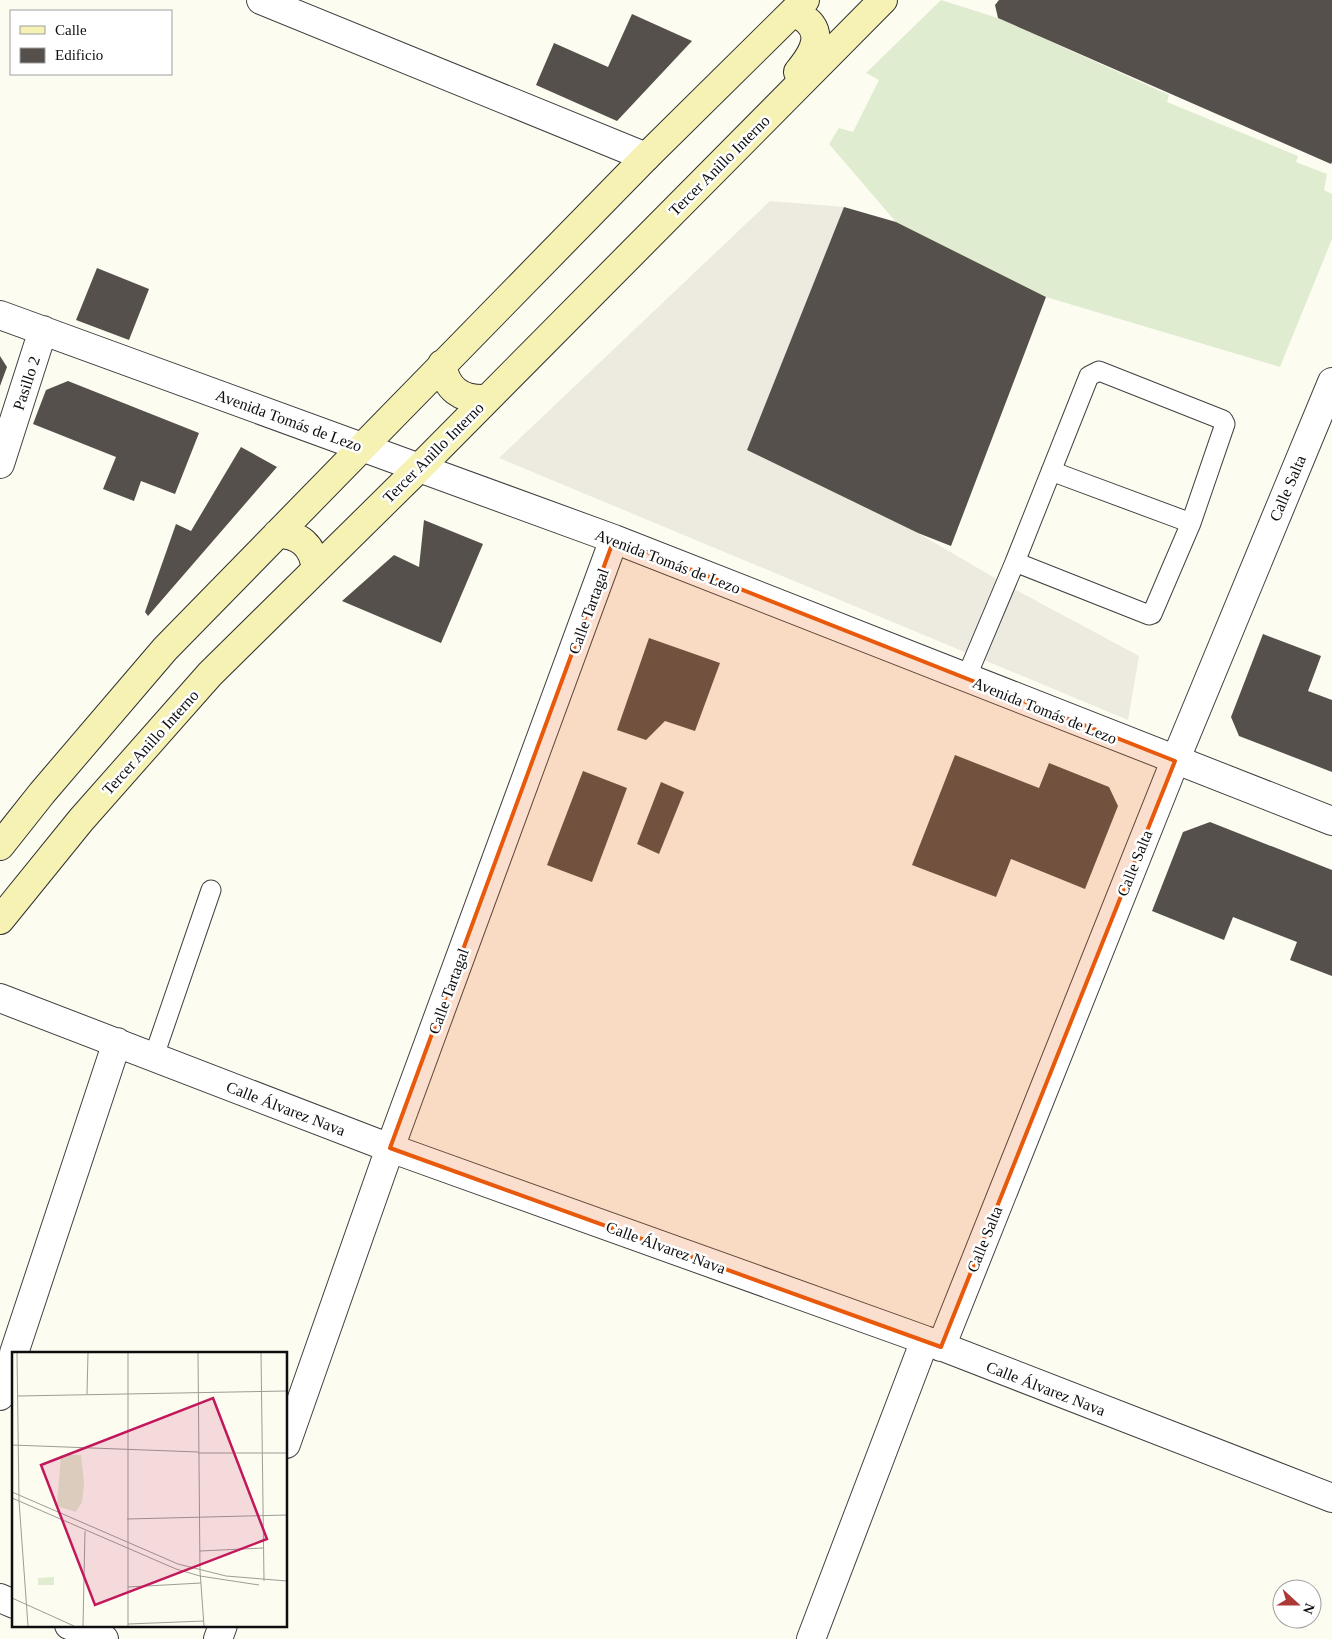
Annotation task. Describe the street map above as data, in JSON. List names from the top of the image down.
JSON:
{
  "streets": {
    "main road": ["Tercer Anillo Interno"],
    "street": [
      "Pasillo 2",
      "Avenida Tomás de Lezo",
      "Calle Salta",
      "Calle Tartagal",
      "Calle Álvarez Nava"
    ]
  },
  "crossings": [
    ["Tercer Anillo Interno", "Avenida Tomás de Lezo"],
    ["Pasillo 2", "Avenida Tomás de Lezo"],
    ["Avenida Tomás de Lezo", "Calle Salta"],
    ["Avenida Tomás de Lezo", "Calle Tartagal"],
    ["Calle Salta", "Calle Álvarez Nava"],
    ["Calle Tartagal", "Calle Álvarez Nava"]
  ],
  "legend": ["Calle", "Edificio"],
  "north": "right"
}
